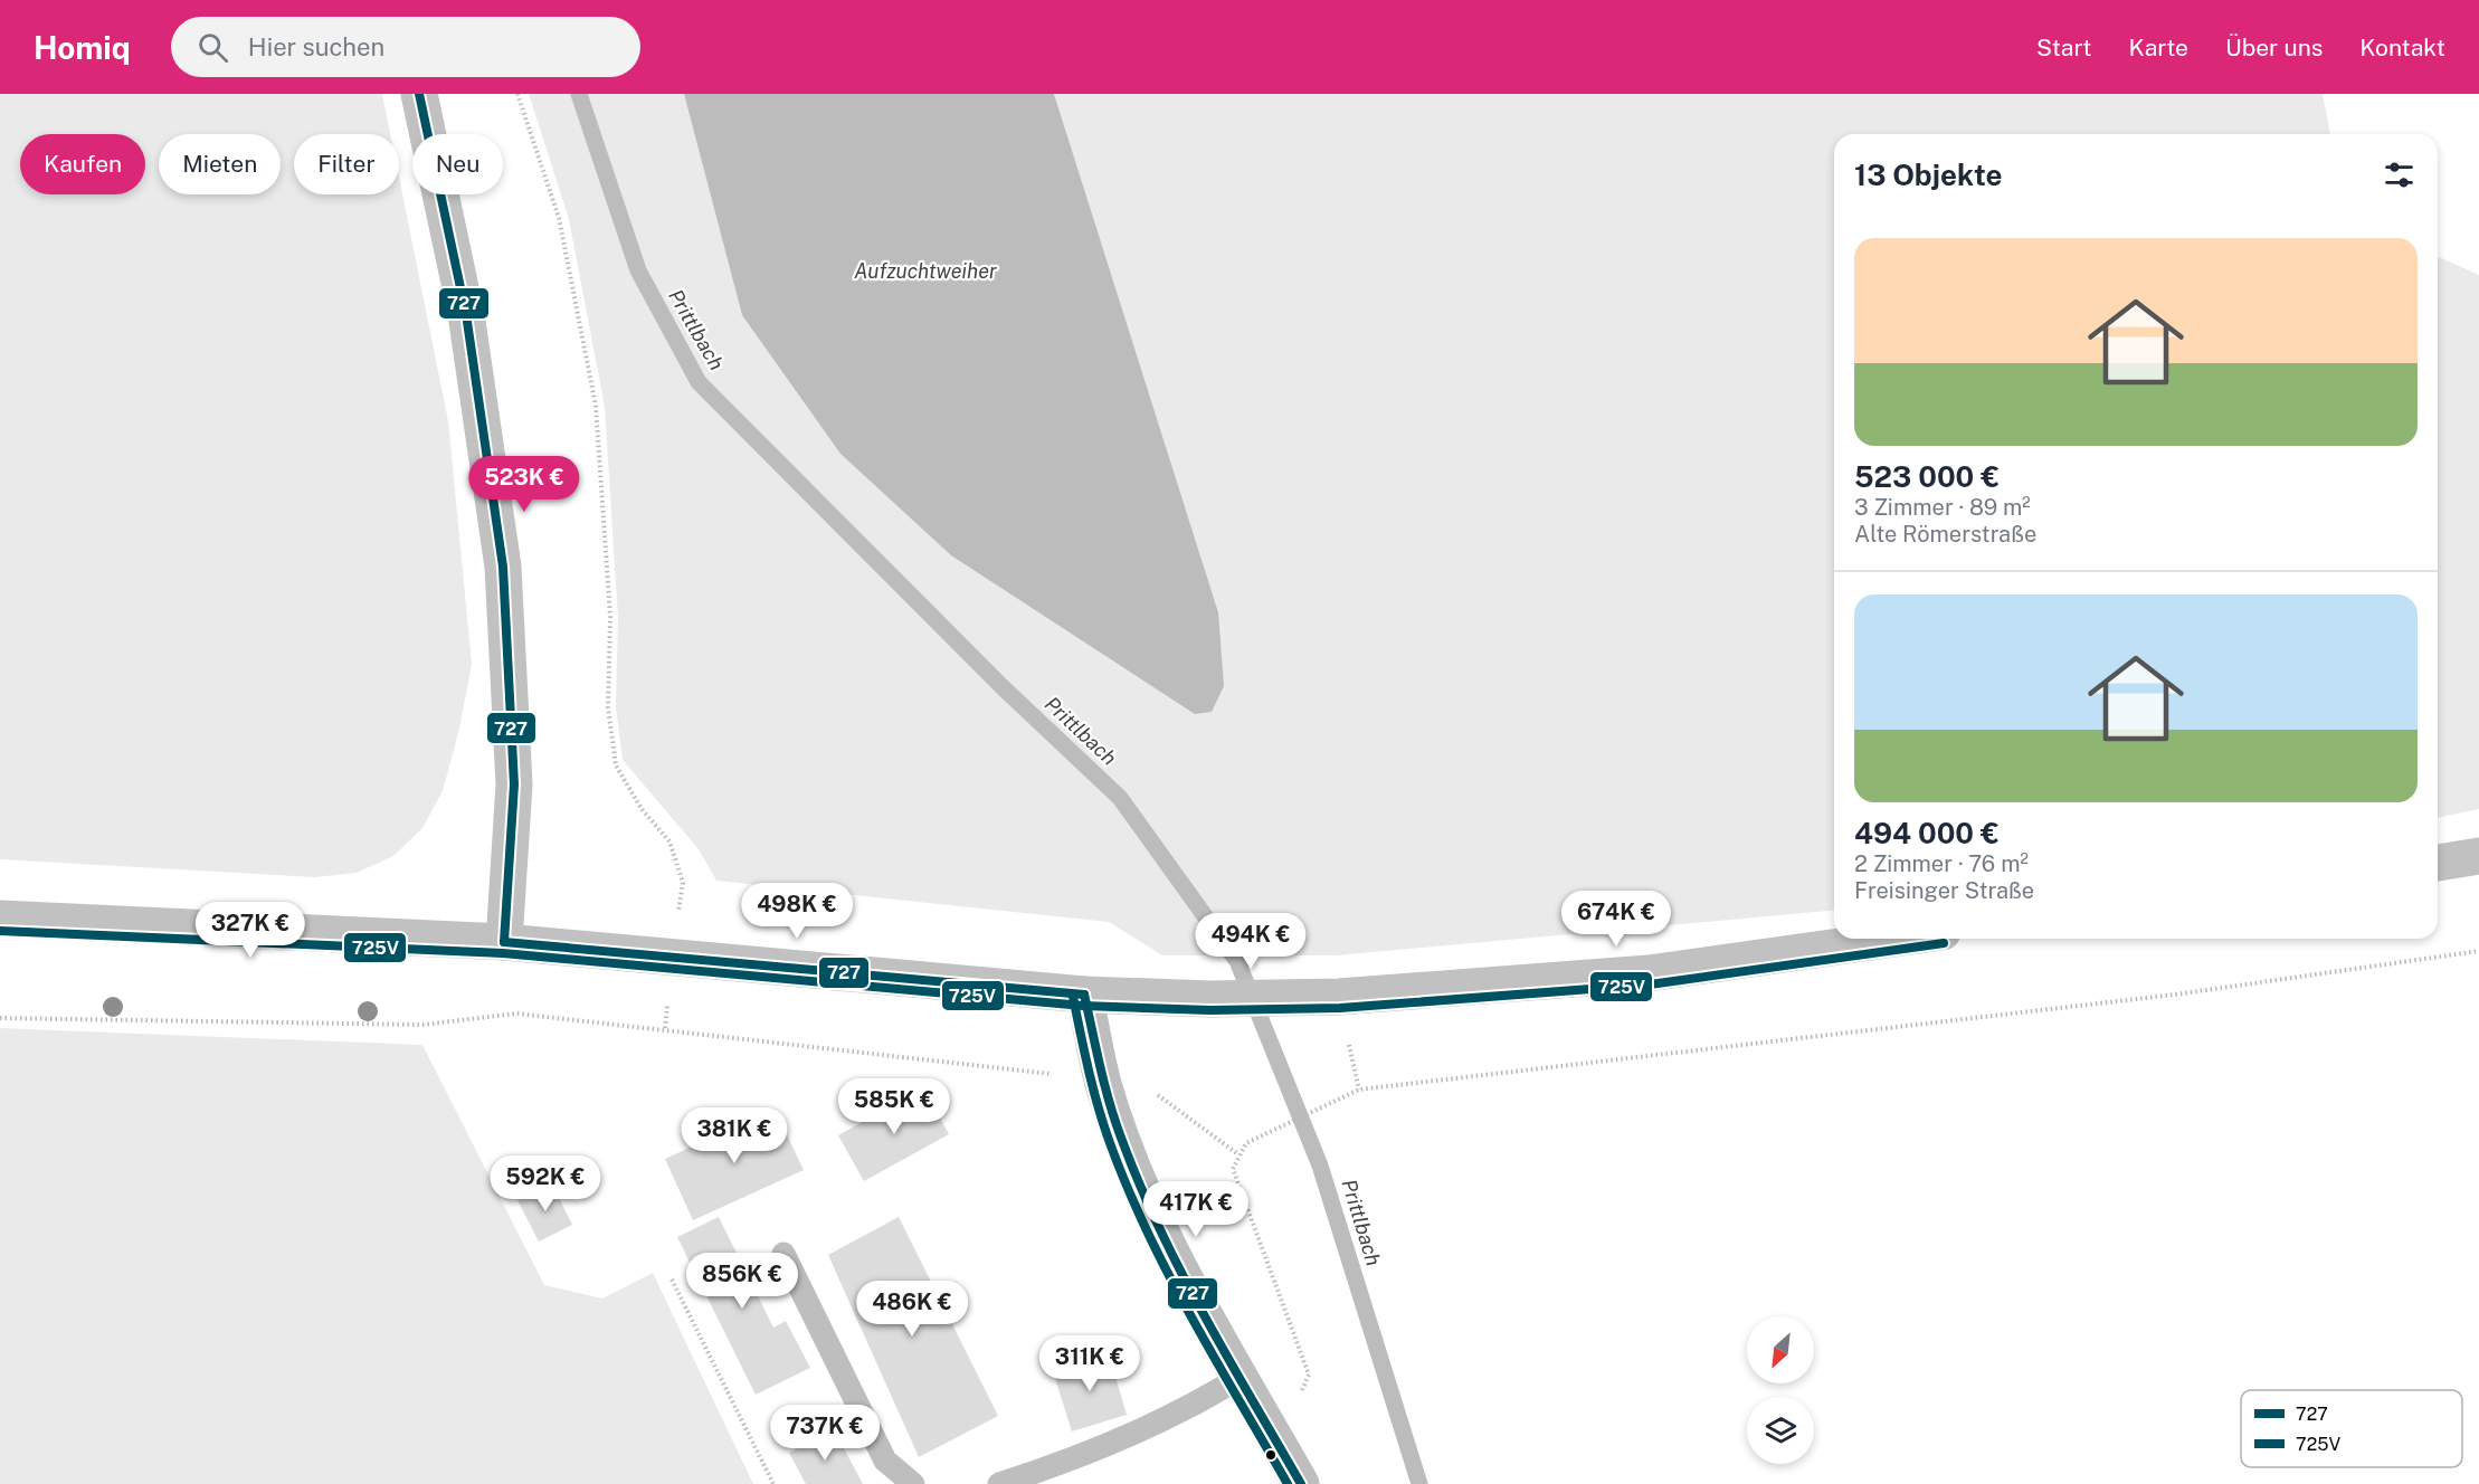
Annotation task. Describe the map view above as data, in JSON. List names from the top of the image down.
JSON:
{
  "water": ["Aufzuchtweiher", "Prittlbach"],
  "lines": ["transit line 727", "transit line 725V"],
  "legend": ["727", "725V"],
  "north": "bottom left",
  "page": {
    "header": "Homiq",
    "search": "Hier suchen",
    "nav": [
      "Start",
      "Karte",
      "Über uns",
      "Kontakt"
    ],
    "chip": [
      "Kaufen",
      "Mieten",
      "Filter",
      "Neu"
    ],
    "heading": "13 Objekte",
    "list": [
      {
        "name": "523 000 €",
        "note": "3 Zimmer · 89 m² · Alte Römerstraße"
      },
      {
        "name": "494 000 €",
        "note": "2 Zimmer · 76 m² · Freisinger Straße"
      }
    ],
    "price": [
      "523K €",
      "498K €",
      "674K €",
      "327K €",
      "494K €",
      "585K €",
      "381K €",
      "592K €",
      "417K €",
      "856K €",
      "486K €",
      "311K €",
      "737K €"
    ]
  }
}
